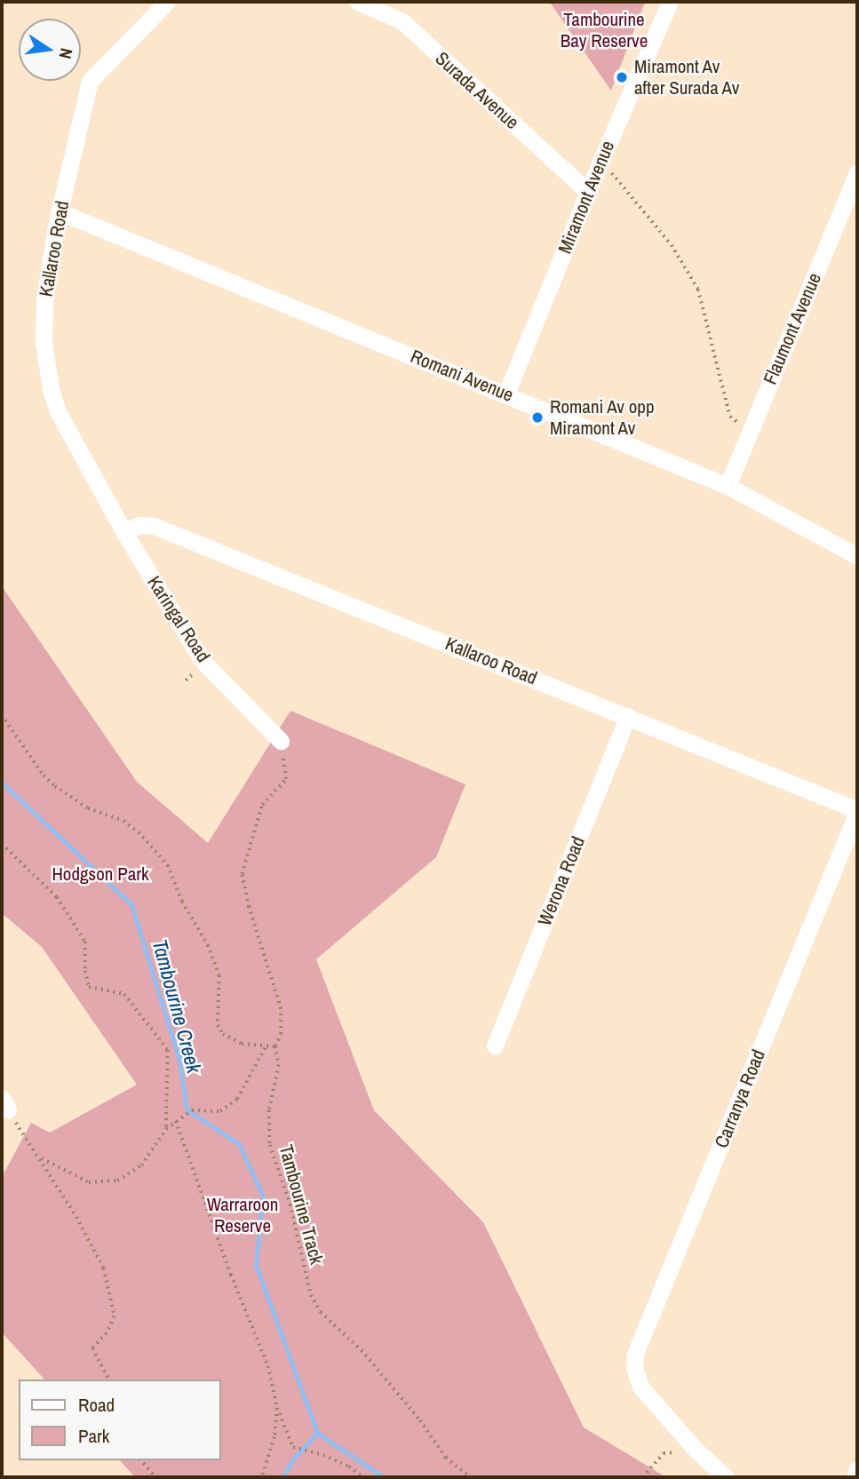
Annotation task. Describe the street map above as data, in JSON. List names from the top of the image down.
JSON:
{
  "streets": {
    "street": [
      "Surada Avenue",
      "Miramont Avenue",
      "Kallaroo Road",
      "Flaumont Avenue",
      "Romani Avenue",
      "Karingal Road",
      "Werona Road",
      "Carranya Road"
    ],
    "path": ["Tambourine Track"]
  },
  "crossings": [
    ["Surada Avenue", "Miramont Avenue"],
    ["Miramont Avenue", "Romani Avenue"],
    ["Kallaroo Road", "Romani Avenue"],
    ["Kallaroo Road", "Karingal Road"],
    ["Kallaroo Road", "Werona Road"],
    ["Kallaroo Road", "Carranya Road"],
    ["Flaumont Avenue", "Romani Avenue"],
    ["Karingal Road", "Tambourine Track"]
  ],
  "water": ["Tambourine Creek"],
  "parks": ["Tambourine Bay Reserve", "Hodgson Park", "Warraroon Reserve"],
  "places": ["Miramont Av after Surada Av", "Romani Av opp Miramont Av"],
  "legend": ["Road", "Park"],
  "north": "right"
}
